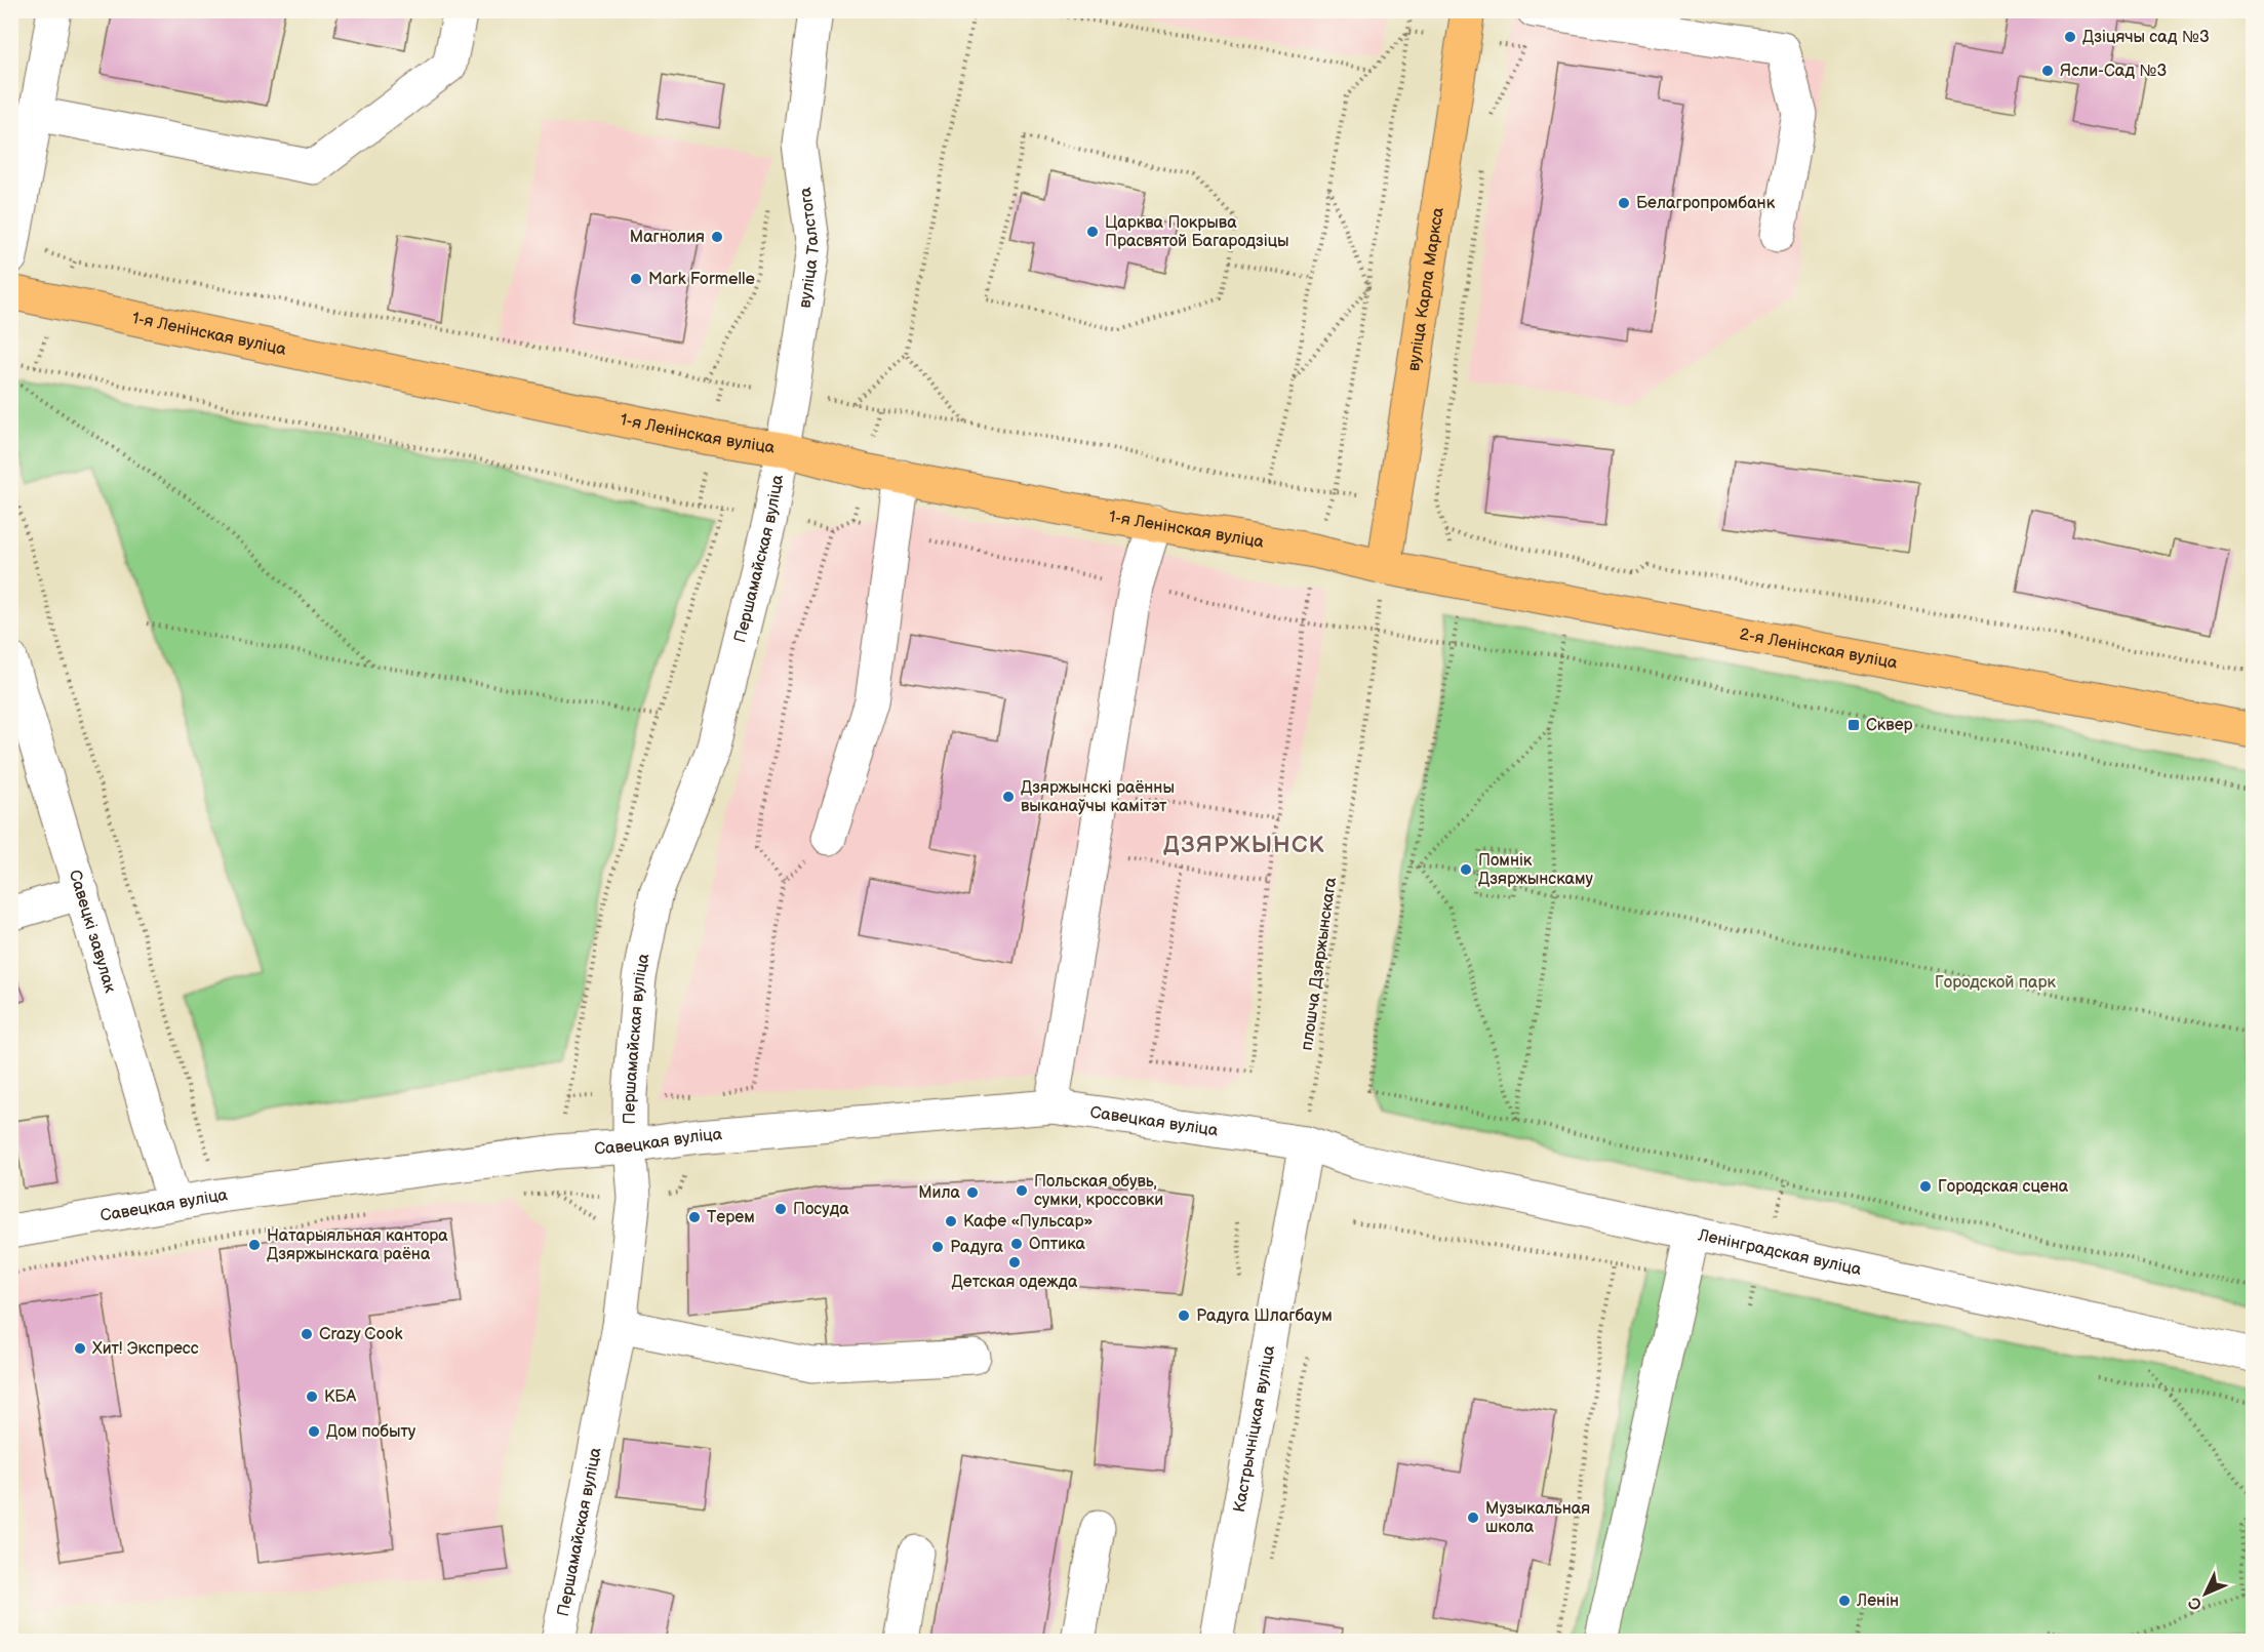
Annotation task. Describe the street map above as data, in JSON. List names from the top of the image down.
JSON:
{
  "streets": {
    "main road": ["вуліца Карла Маркса", "1-я Ленінская вуліца", "2-я Ленінская вуліца"],
    "street": [
      "вуліца Талстога",
      "Першамайская вуліца",
      "Савецкі завулак",
      "Савецкая вуліца",
      "Ленінградская вуліца",
      "Кастрычніцкая вуліца"
    ],
    "path": ["плошча Дзяржынскага"]
  },
  "crossings": [
    ["вуліца Талстога", "1-я Ленінская вуліца"],
    ["вуліца Талстога", "Першамайская вуліца"],
    ["вуліца Карла Маркса", "1-я Ленінская вуліца"],
    ["вуліца Карла Маркса", "2-я Ленінская вуліца"],
    ["вуліца Карла Маркса", "плошча Дзяржынскага"],
    ["1-я Ленінская вуліца", "Першамайская вуліца"],
    ["1-я Ленінская вуліца", "2-я Ленінская вуліца"],
    ["1-я Ленінская вуліца", "плошча Дзяржынскага"],
    ["Першамайская вуліца", "Савецкая вуліца"],
    ["2-я Ленінская вуліца", "плошча Дзяржынскага"],
    ["Савецкі завулак", "Савецкая вуліца"],
    ["плошча Дзяржынскага", "Савецкая вуліца"],
    ["плошча Дзяржынскага", "Ленінградская вуліца"],
    ["плошча Дзяржынскага", "Кастрычніцкая вуліца"],
    ["Савецкая вуліца", "Ленінградская вуліца"],
    ["Савецкая вуліца", "Кастрычніцкая вуліца"],
    ["Ленінградская вуліца", "Кастрычніцкая вуліца"]
  ],
  "districts": ["ДЗЯРЖЫНСК"],
  "parks": ["Городской парк"],
  "places": {
    "other": [
      "Дзіцячы сад №3",
      "Ясли-Сад №3",
      "Белагропромбанк",
      "Царква Покрыва Прасвятой Багародзіцы",
      "Магнолия",
      "Mark Formelle",
      "Дзяржынскі раённы выканаўчы камітэт",
      "Помнік Дзяржынскаму",
      "Городская сцена",
      "Польская обувь, сумки, кроссовки",
      "Мила",
      "Посуда",
      "Терем",
      "Кафе «Пульсар»",
      "Оптика",
      "Натарыяльная кантора Дзяржынскага раёна",
      "Радуга",
      "Детская одежда",
      "Радуга Шлагбаум",
      "Crazy Cook",
      "Хит! Экспресс",
      "КБА",
      "Дом побыту",
      "Музыкальная школа",
      "Ленін"
    ],
    "transit": ["Сквер"]
  },
  "north": "bottom left"
}
